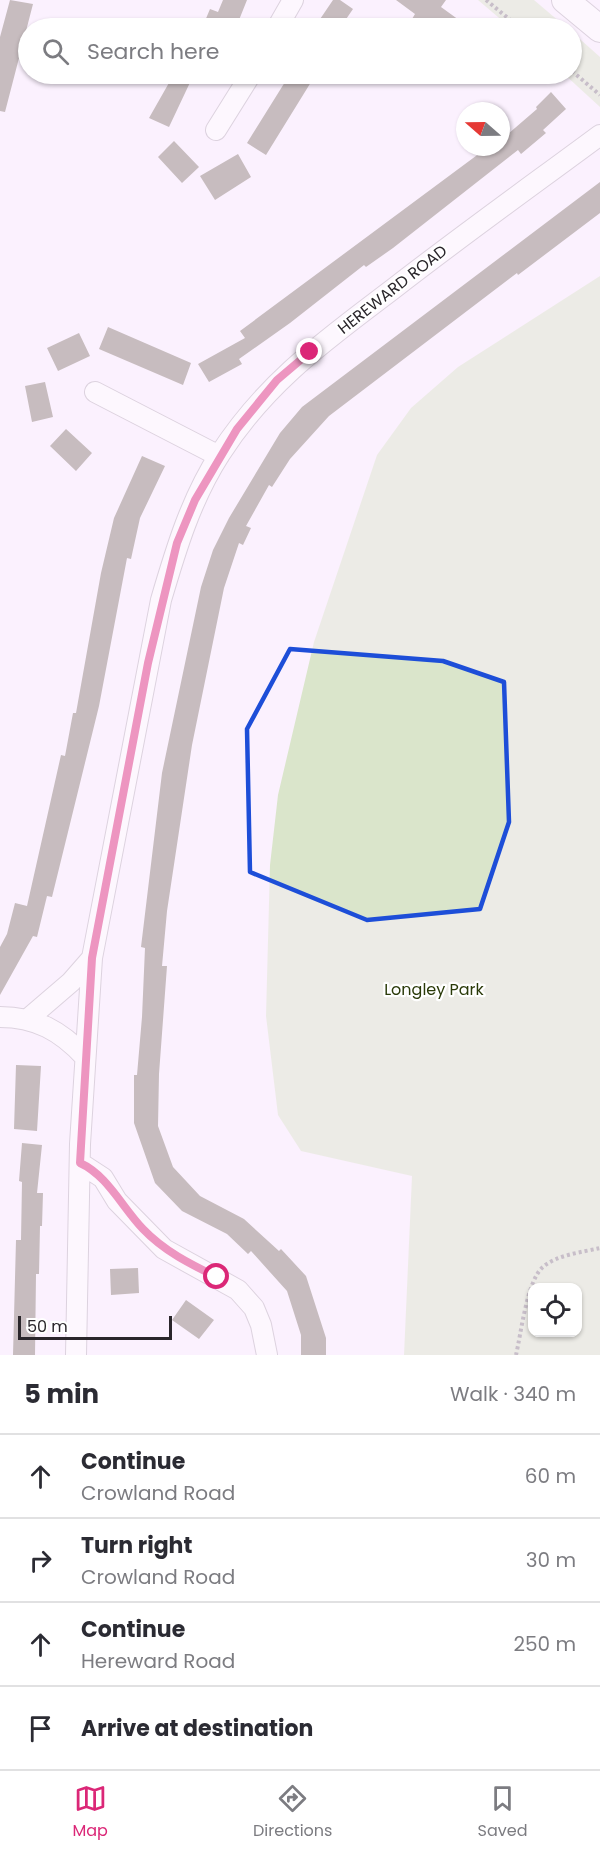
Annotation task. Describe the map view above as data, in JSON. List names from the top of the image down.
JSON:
{
  "streets": {
    "street": ["HEREWARD ROAD"]
  },
  "parks": ["Longley Park"],
  "scale_bar": "50 m",
  "north": "left",
  "page": {
    "search": "Search here",
    "scale": "50 m",
    "heading": ["5 min", "Walk · 340 m"],
    "list": [
      ["Continue", "Crowland Road", "60 m"],
      ["Turn right", "Crowland Road", "30 m"],
      ["Continue", "Hereward Road", "250 m"],
      "Arrive at destination"
    ],
    "nav": ["Map", "Directions", "Saved"]
  }
}
